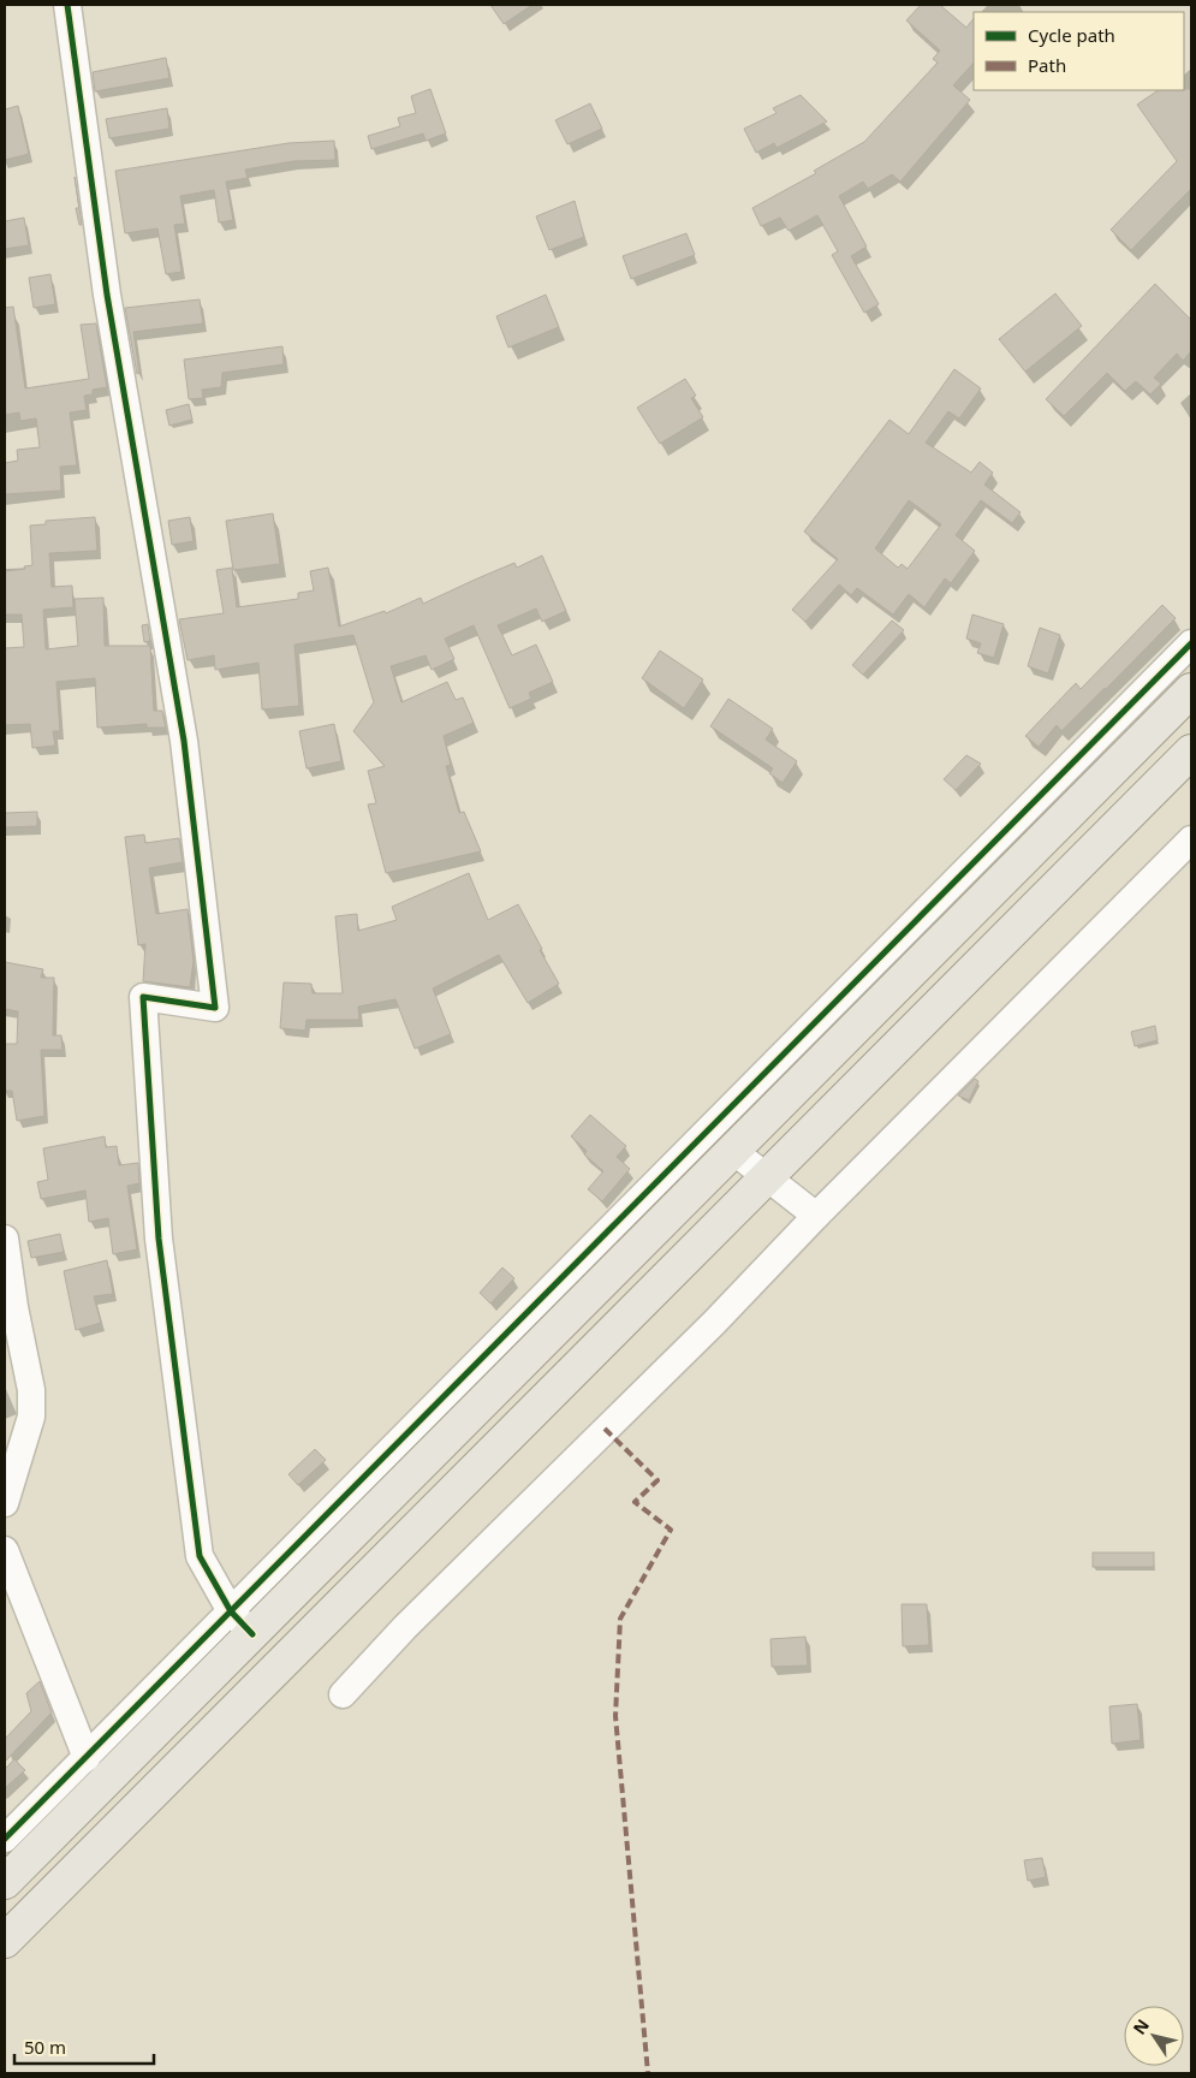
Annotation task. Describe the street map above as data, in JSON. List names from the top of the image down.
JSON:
{
  "legend": ["Cycle path", "Path"],
  "scale_bar": "50 m",
  "north": "top left"
}
